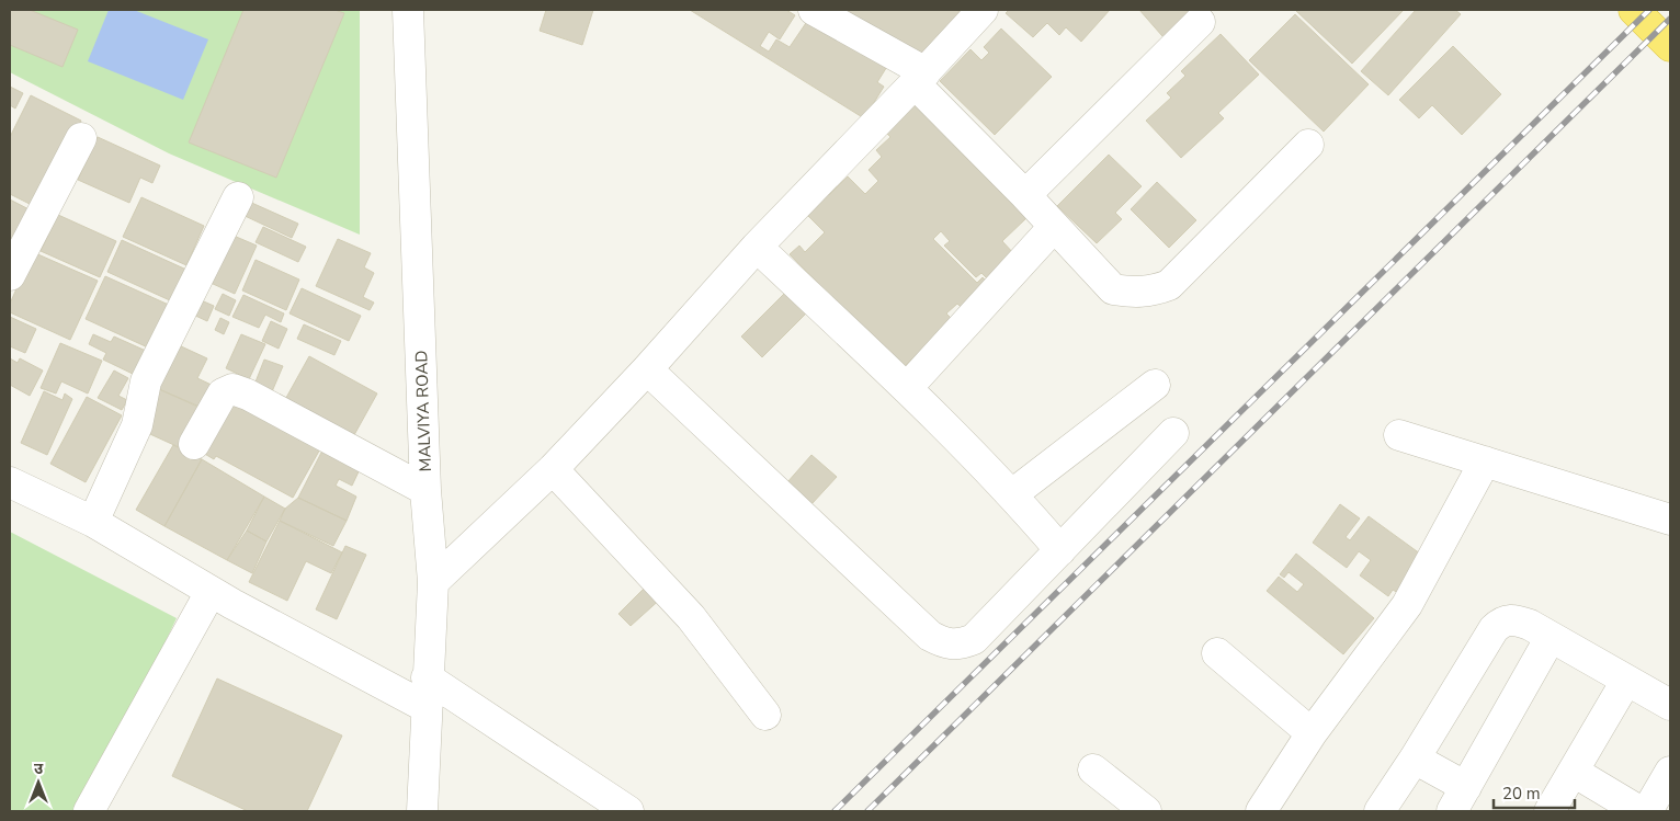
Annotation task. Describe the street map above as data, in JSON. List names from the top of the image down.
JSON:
{
  "streets": {
    "street": ["MALVIYA ROAD"]
  },
  "scale_bar": "20 m",
  "north": "top"
}
